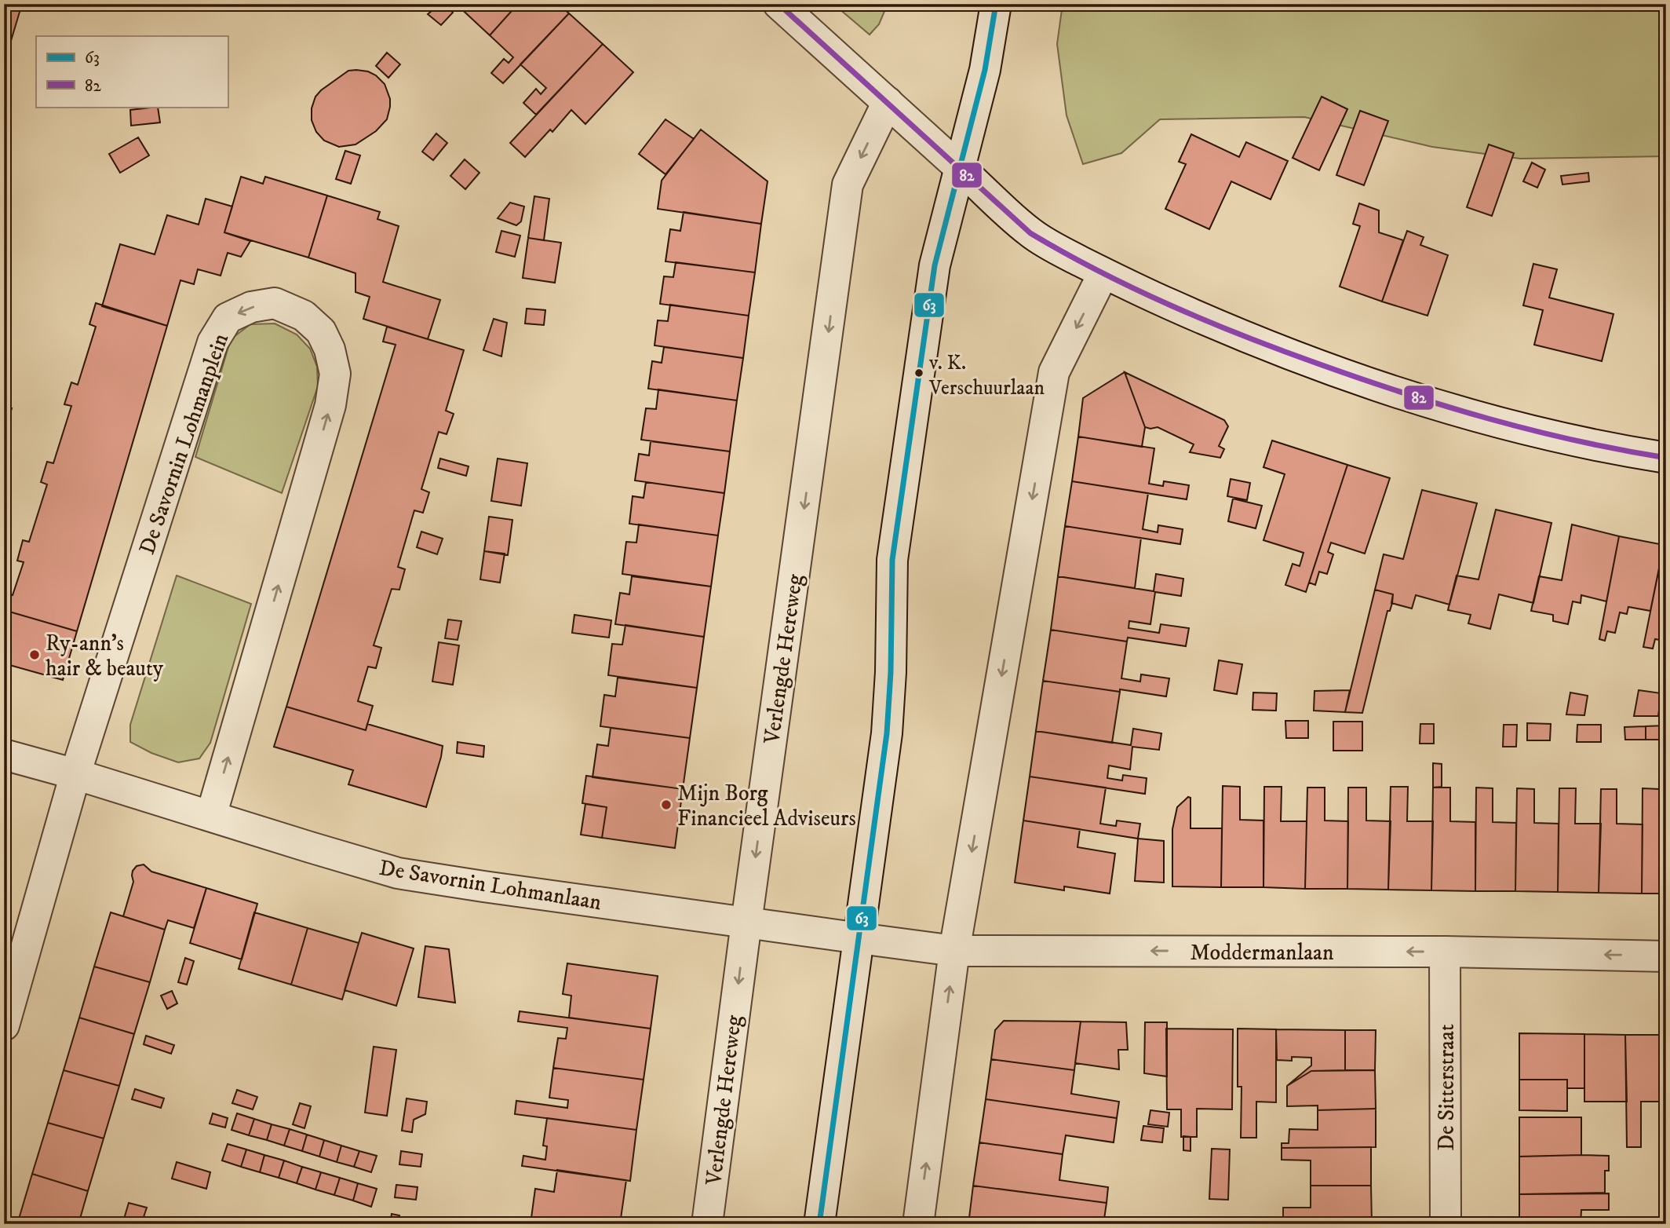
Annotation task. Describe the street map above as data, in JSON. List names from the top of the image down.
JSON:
{
  "streets": {
    "street": [
      "De Savornin Lohmanplein",
      "Verlengde Hereweg",
      "De Savornin Lohmanlaan",
      "Moddermanlaan",
      "De Sitterstraat"
    ]
  },
  "crossings": [
    ["De Savornin Lohmanplein", "De Savornin Lohmanlaan"],
    ["Verlengde Hereweg", "De Savornin Lohmanlaan"],
    ["De Savornin Lohmanlaan", "Moddermanlaan"],
    ["Moddermanlaan", "De Sitterstraat"]
  ],
  "one_way": ["Moddermanlaan"],
  "places": ["v. K. Verschuurlaan", "Ry-ann's hair & beauty", "Mijn Borg Financieel Adviseurs"],
  "lines": ["transit line 63", "transit line 82"],
  "legend": ["63", "82"]
}
